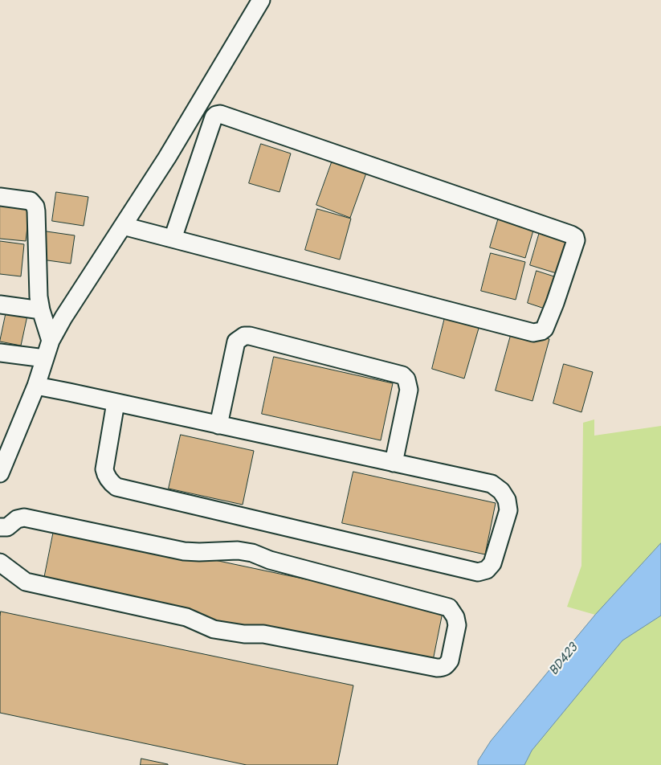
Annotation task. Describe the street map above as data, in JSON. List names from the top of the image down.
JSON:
{
  "water": ["BD423"]
}
